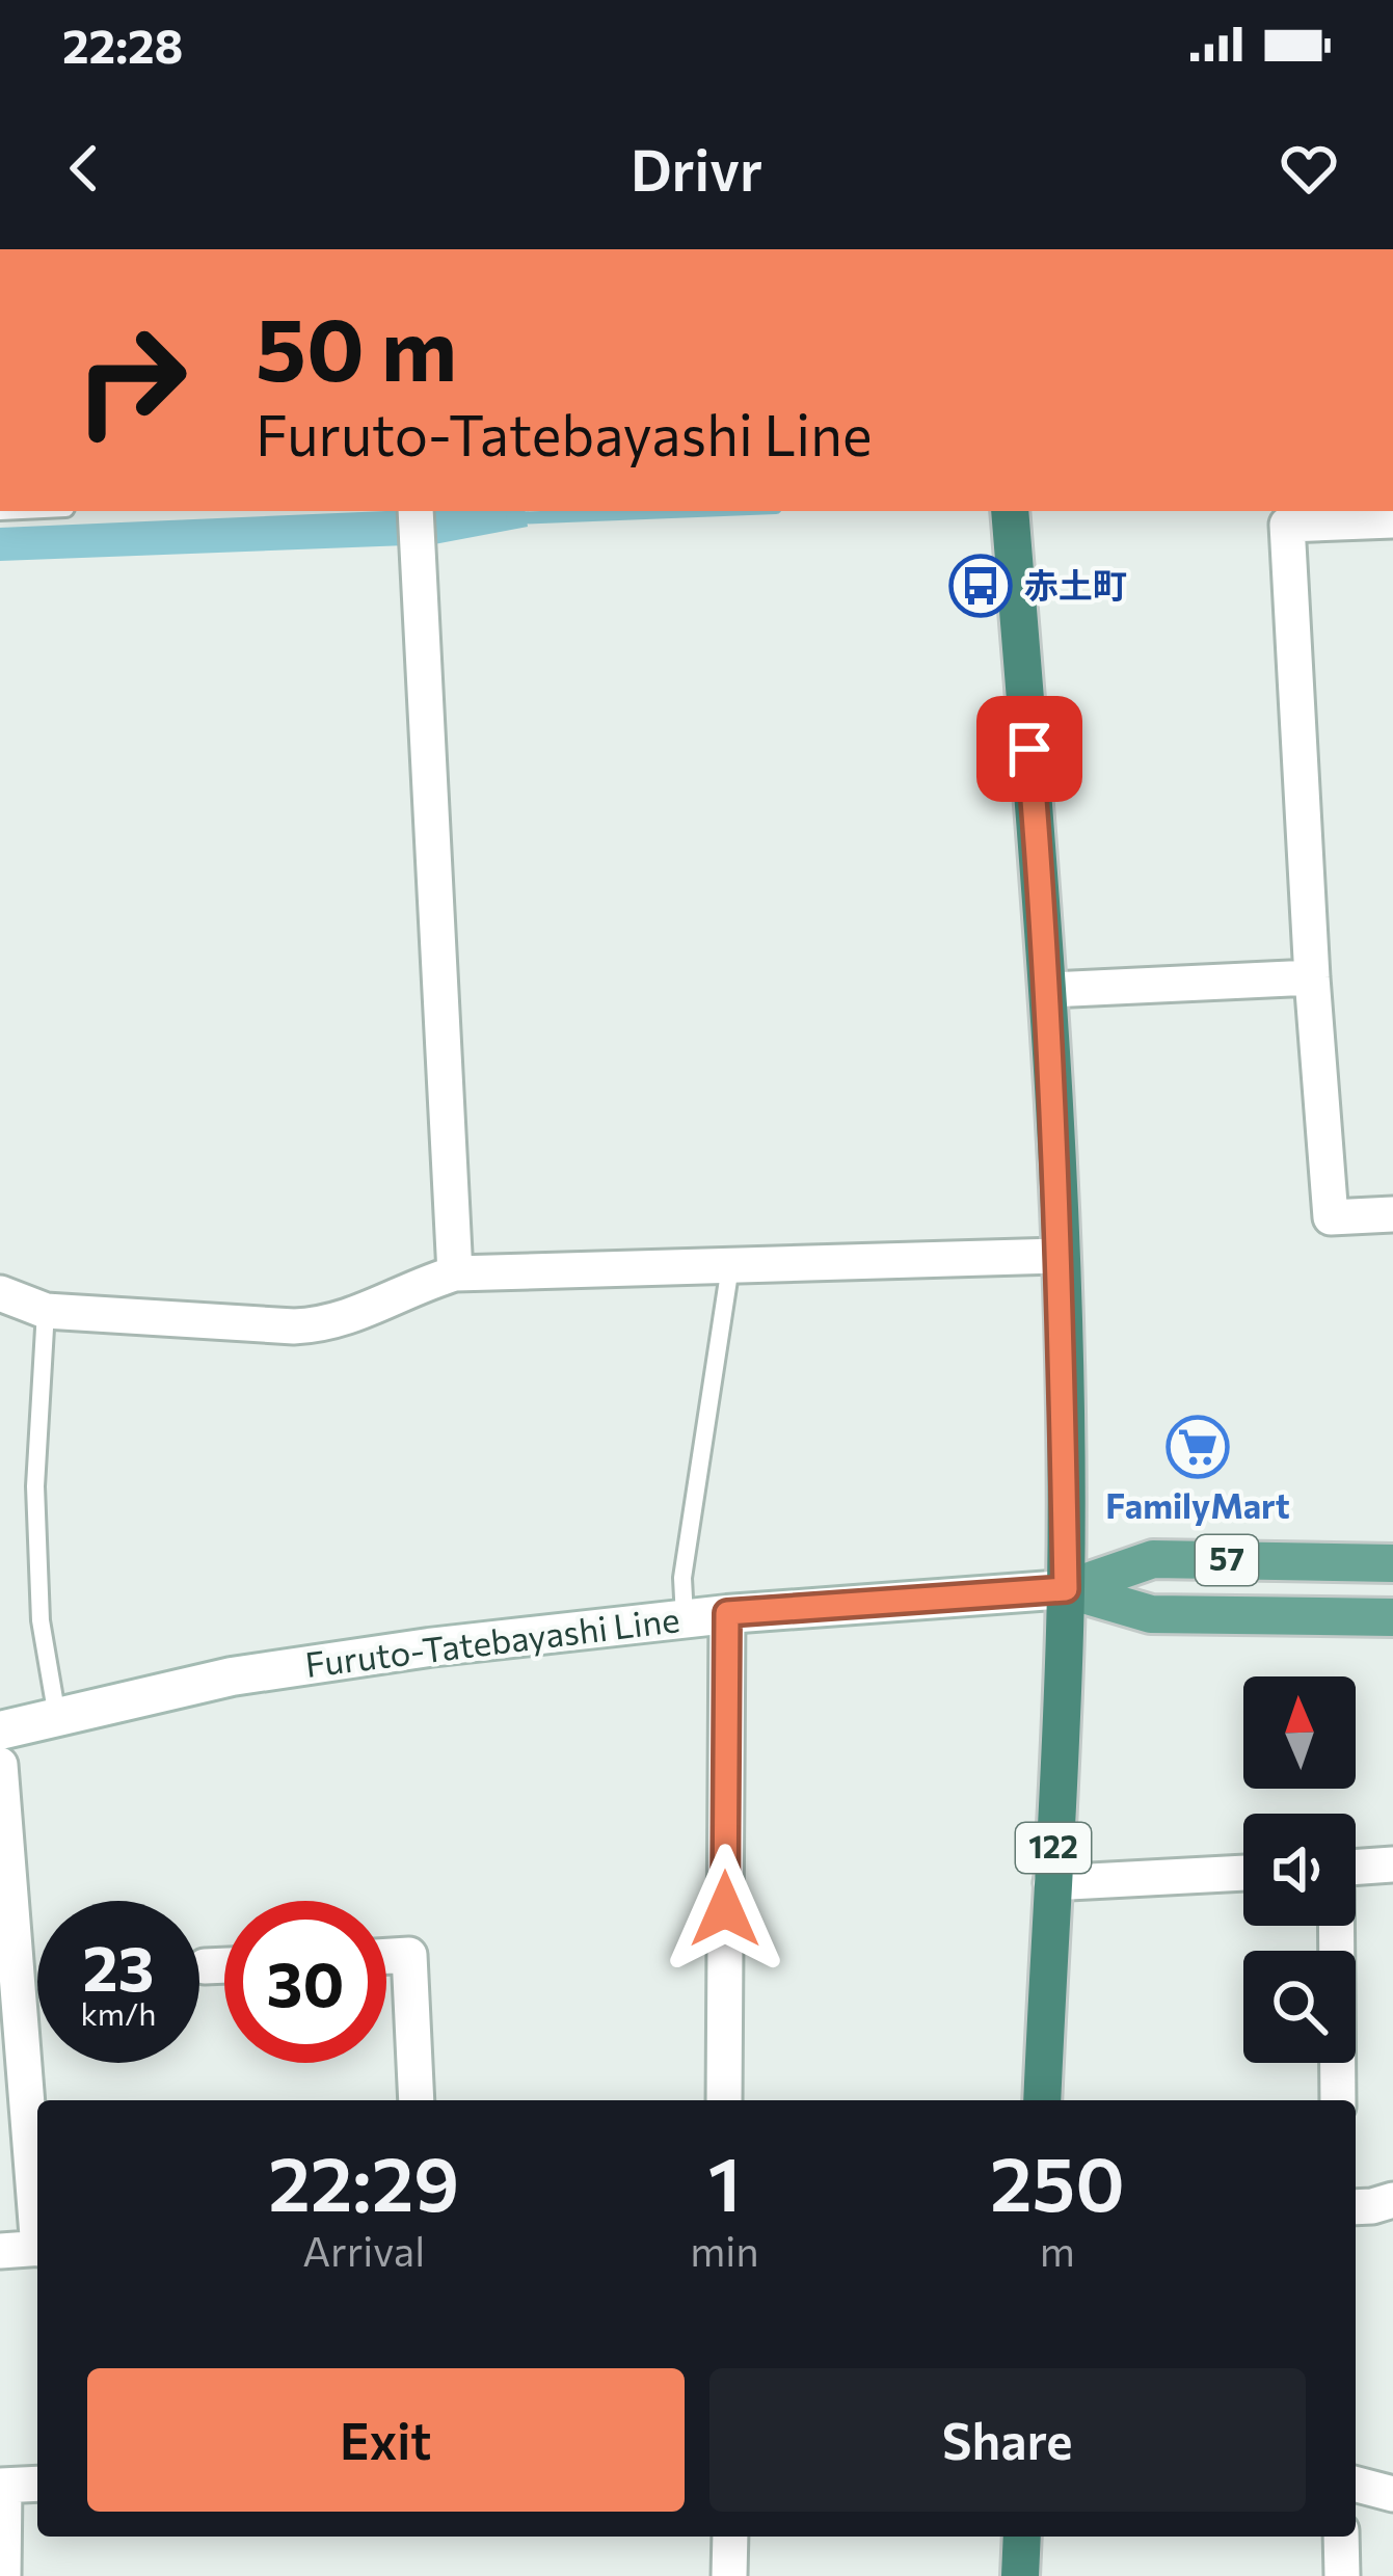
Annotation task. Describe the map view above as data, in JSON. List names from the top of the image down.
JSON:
{
  "streets": {
    "highway": ["122"],
    "main road": ["57", "Furuto-Tatebayashi Line"]
  },
  "crossings": [
    ["57", "Furuto-Tatebayashi Line"],
    ["57", "122"],
    ["Furuto-Tatebayashi Line", "122"]
  ],
  "places": {
    "bus stop": ["赤土町"],
    "supermarket": ["FamilyMart"]
  },
  "north": "top",
  "page": {
    "status": "22:28",
    "header": "Drivr",
    "turn": ["50 m", "Furuto-Tatebayashi Line"],
    "speed": "23 km/h",
    "limit": "30",
    "eta": [
      "22:29",
      "Arrival",
      "1",
      "min",
      "250",
      "m"
    ],
    "buttons": ["Exit", "Share"]
  }
}
